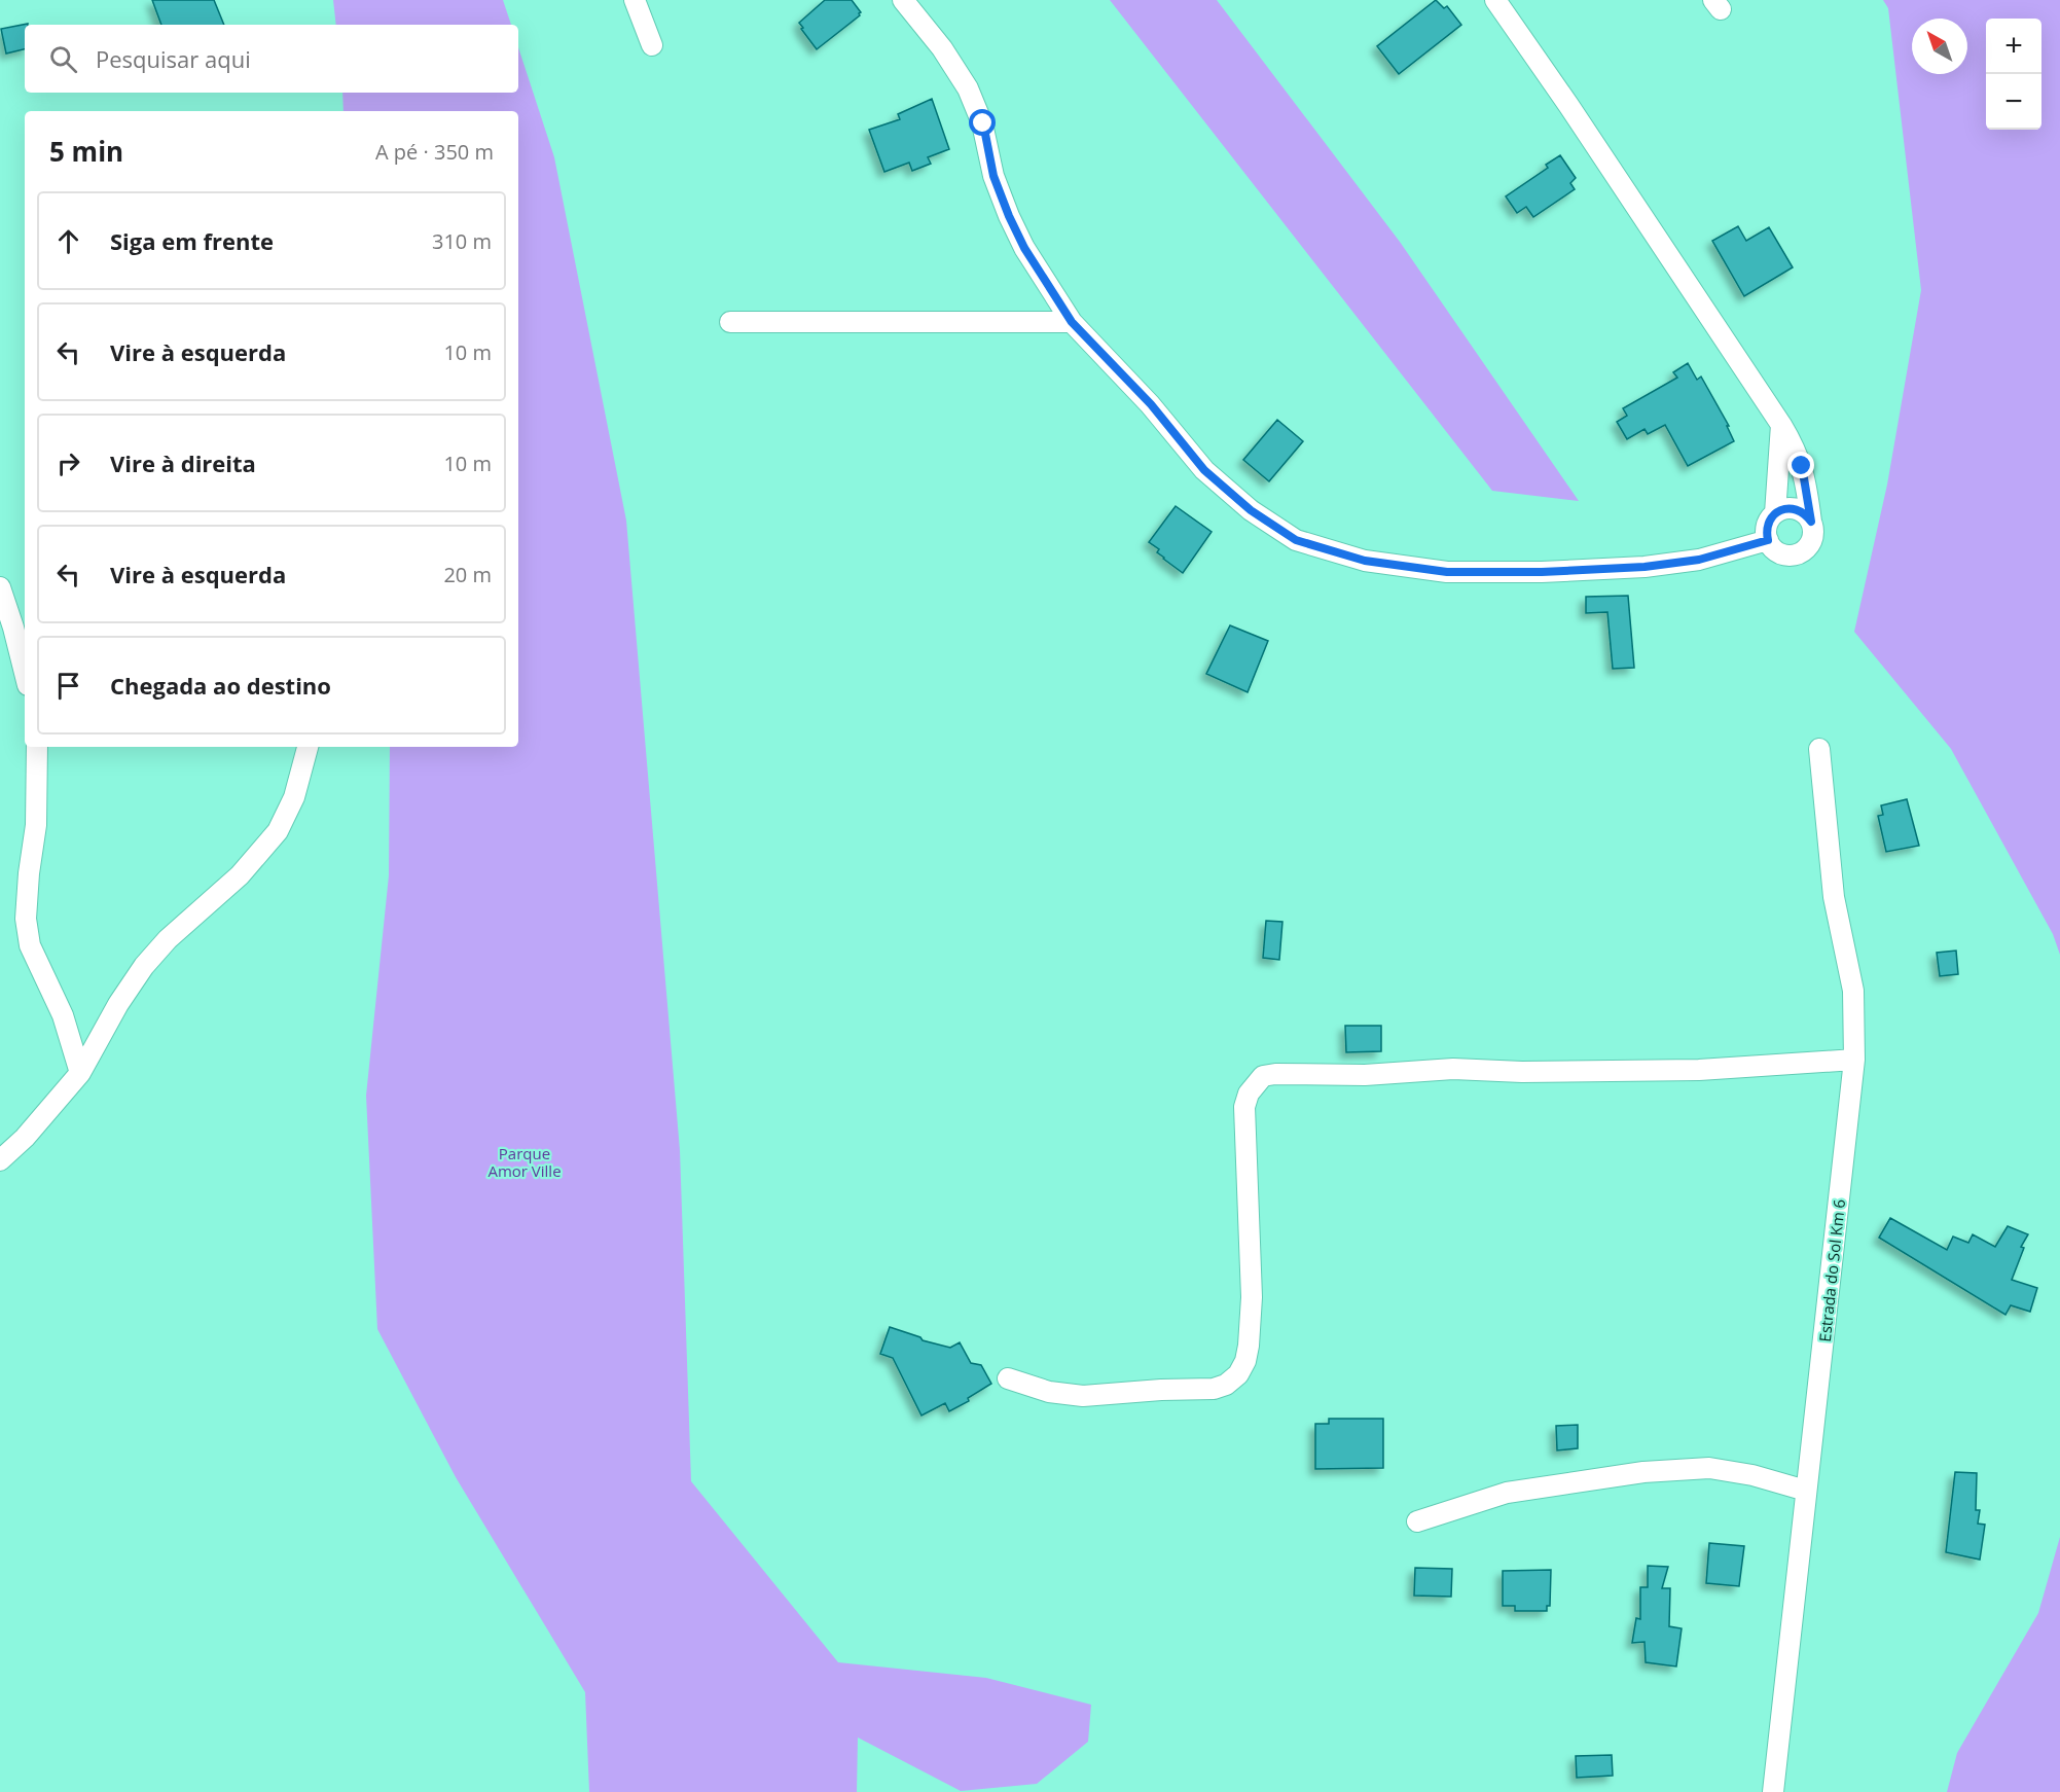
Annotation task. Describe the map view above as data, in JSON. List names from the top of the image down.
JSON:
{
  "streets": {
    "street": ["Estrada do Sol Km 6"]
  },
  "parks": ["Parque Amor Ville"],
  "north": "top left",
  "page": {
    "map_buttons": ["+", "−"],
    "search": "Pesquisar aqui",
    "heading": ["5 min", "A pé · 350 m"],
    "list": [
      ["Siga em frente", "310 m"],
      ["Vire à esquerda", "10 m"],
      ["Vire à direita", "10 m"],
      ["Vire à esquerda", "20 m"],
      "Chegada ao destino"
    ]
  }
}
